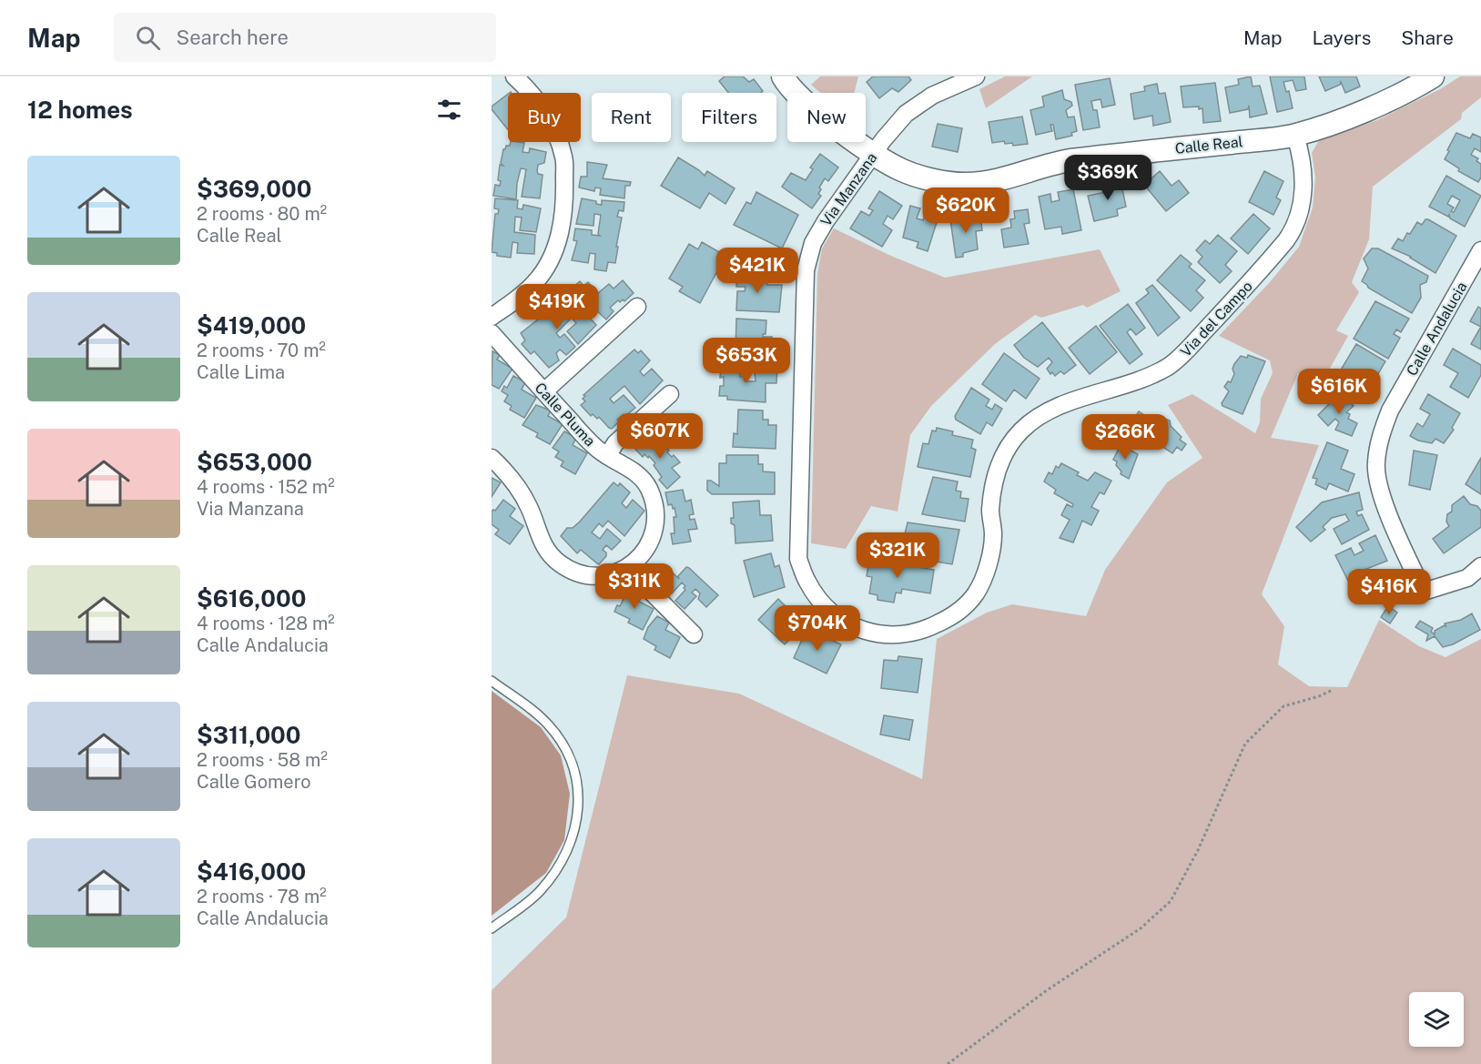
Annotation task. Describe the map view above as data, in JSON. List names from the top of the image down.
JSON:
{
  "streets": {
    "street": [
      "Calle Real",
      "Via Manzana",
      "Via del Campo",
      "Calle Andalucia",
      "Calle Pluma"
    ]
  },
  "crossings": [
    ["Calle Real", "Via Manzana"],
    ["Calle Real", "Via del Campo"],
    ["Via Manzana", "Via del Campo"]
  ],
  "page": {
    "header": "Map",
    "search": "Search here",
    "nav": ["Map", "Layers", "Share"],
    "heading": "12 homes",
    "chip": [
      "Buy",
      "Rent",
      "Filters",
      "New"
    ],
    "list": [
      {
        "name": "$369,000",
        "note": "2 rooms · 80 m² · Calle Real"
      },
      {
        "name": "$419,000",
        "note": "2 rooms · 70 m² · Calle Lima"
      },
      {
        "name": "$653,000",
        "note": "4 rooms · 152 m² · Via Manzana"
      },
      {
        "name": "$616,000",
        "note": "4 rooms · 128 m² · Calle Andalucia"
      },
      {
        "name": "$311,000",
        "note": "2 rooms · 58 m² · Calle Gomero"
      },
      {
        "name": "$416,000",
        "note": "2 rooms · 78 m² · Calle Andalucia"
      }
    ],
    "price": [
      "$369K",
      "$620K",
      "$421K",
      "$419K",
      "$653K",
      "$616K",
      "$607K",
      "$266K",
      "$321K",
      "$311K",
      "$416K",
      "$704K"
    ]
  }
}
